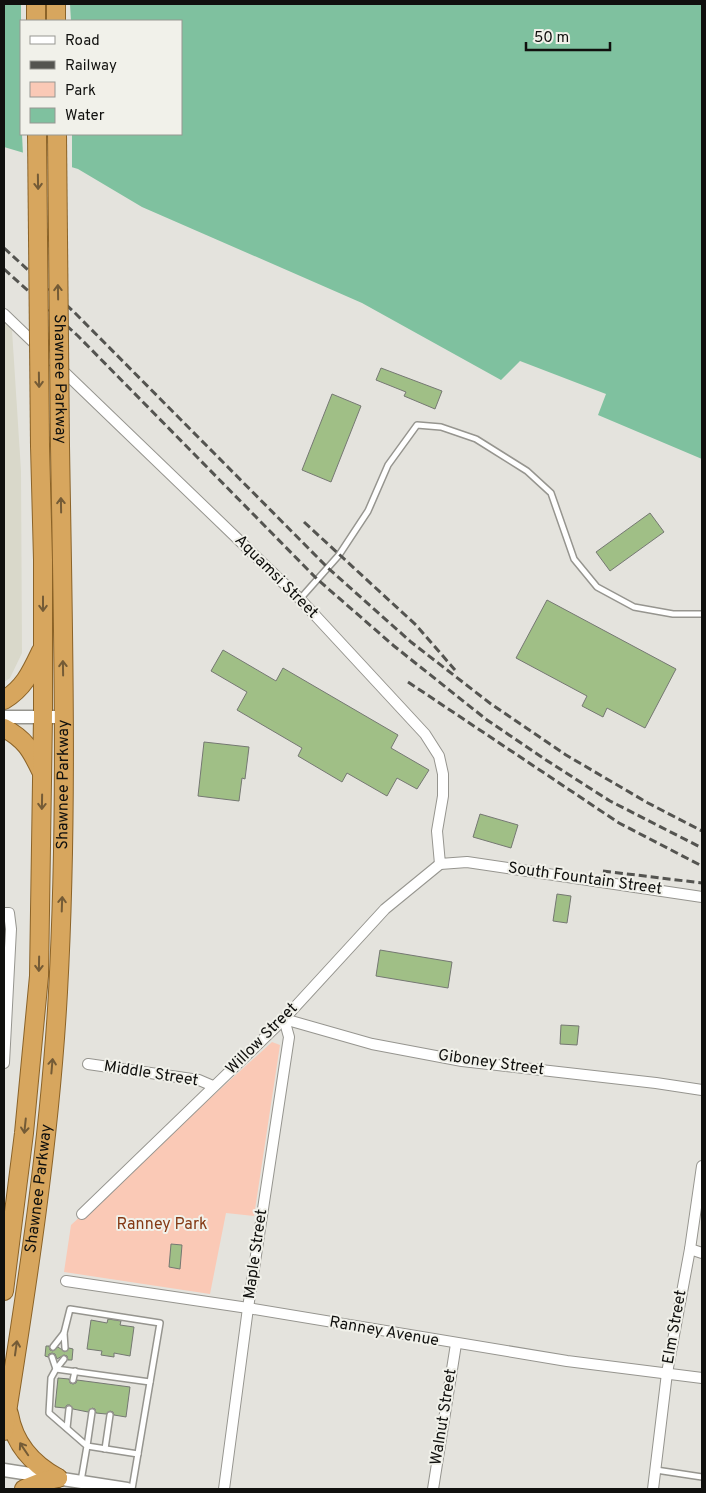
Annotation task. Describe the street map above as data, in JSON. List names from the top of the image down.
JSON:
{
  "streets": {
    "highway": ["Shawnee Parkway"],
    "street": [
      "Aquamsi Street",
      "South Fountain Street",
      "Willow Street",
      "Giboney Street",
      "Middle Street",
      "Maple Street",
      "Elm Street",
      "Ranney Avenue",
      "Walnut Street"
    ]
  },
  "crossings": [
    ["Aquamsi Street", "South Fountain Street"],
    ["Aquamsi Street", "Willow Street"],
    ["South Fountain Street", "Willow Street"],
    ["Willow Street", "Giboney Street"],
    ["Willow Street", "Middle Street"],
    ["Willow Street", "Maple Street"],
    ["Giboney Street", "Maple Street"],
    ["Maple Street", "Ranney Avenue"],
    ["Elm Street", "Ranney Avenue"],
    ["Ranney Avenue", "Walnut Street"]
  ],
  "parks": ["Ranney Park"],
  "legend": [
    "Road",
    "Railway",
    "Park",
    "Water"
  ],
  "scale_bar": "50 m"
}
